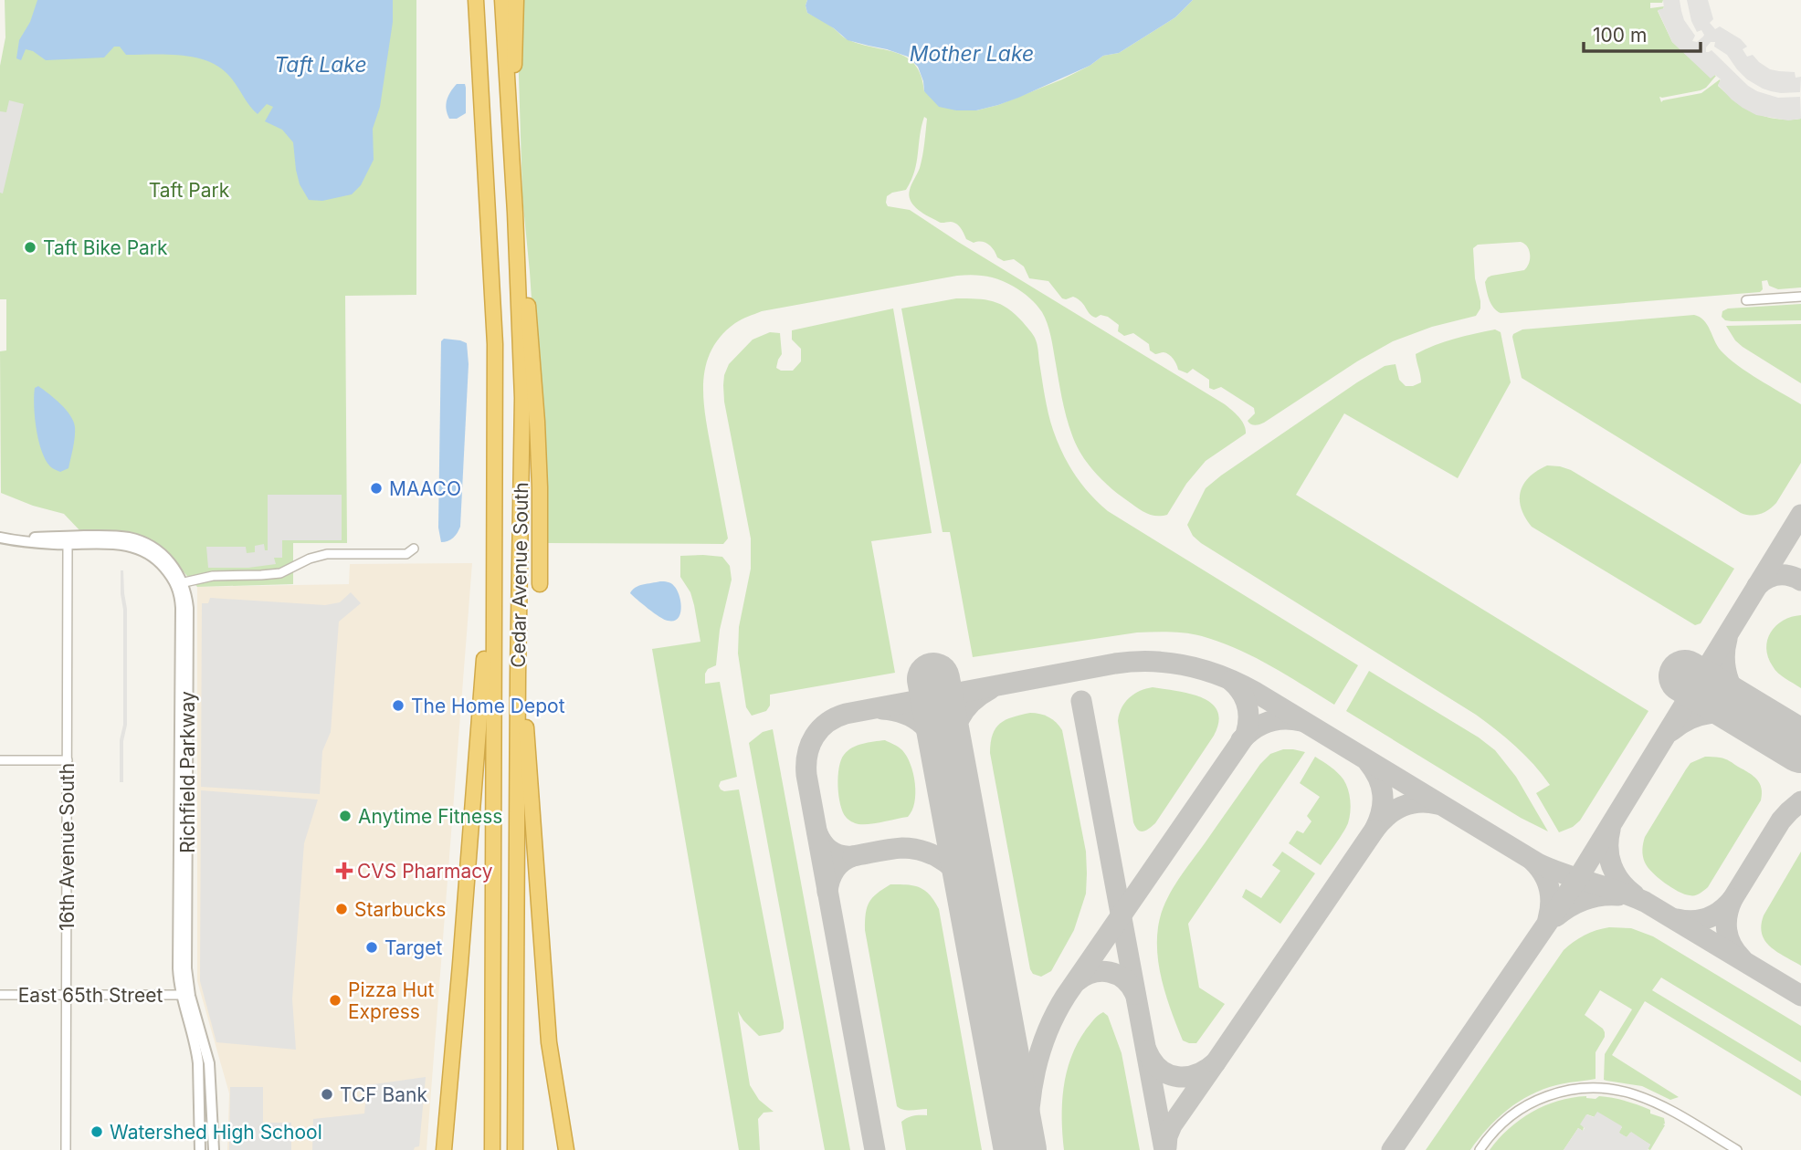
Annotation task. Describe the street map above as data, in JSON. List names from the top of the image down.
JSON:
{
  "streets": {
    "highway": ["Cedar Avenue South"],
    "street": ["Richfield Parkway", "16th Avenue South", "East 65th Street"]
  },
  "crossings": [
    ["Richfield Parkway", "16th Avenue South"],
    ["Richfield Parkway", "East 65th Street"],
    ["16th Avenue South", "East 65th Street"]
  ],
  "water": ["Mother Lake", "Taft Lake"],
  "parks": ["Taft Park"],
  "places": {
    "other": [
      "Taft Bike Park",
      "MAACO",
      "The Home Depot",
      "Anytime Fitness",
      "Starbucks",
      "Target",
      "Pizza Hut Express",
      "TCF Bank",
      "Watershed High School"
    ],
    "health": ["CVS Pharmacy"]
  },
  "scale_bar": "100 m"
}
